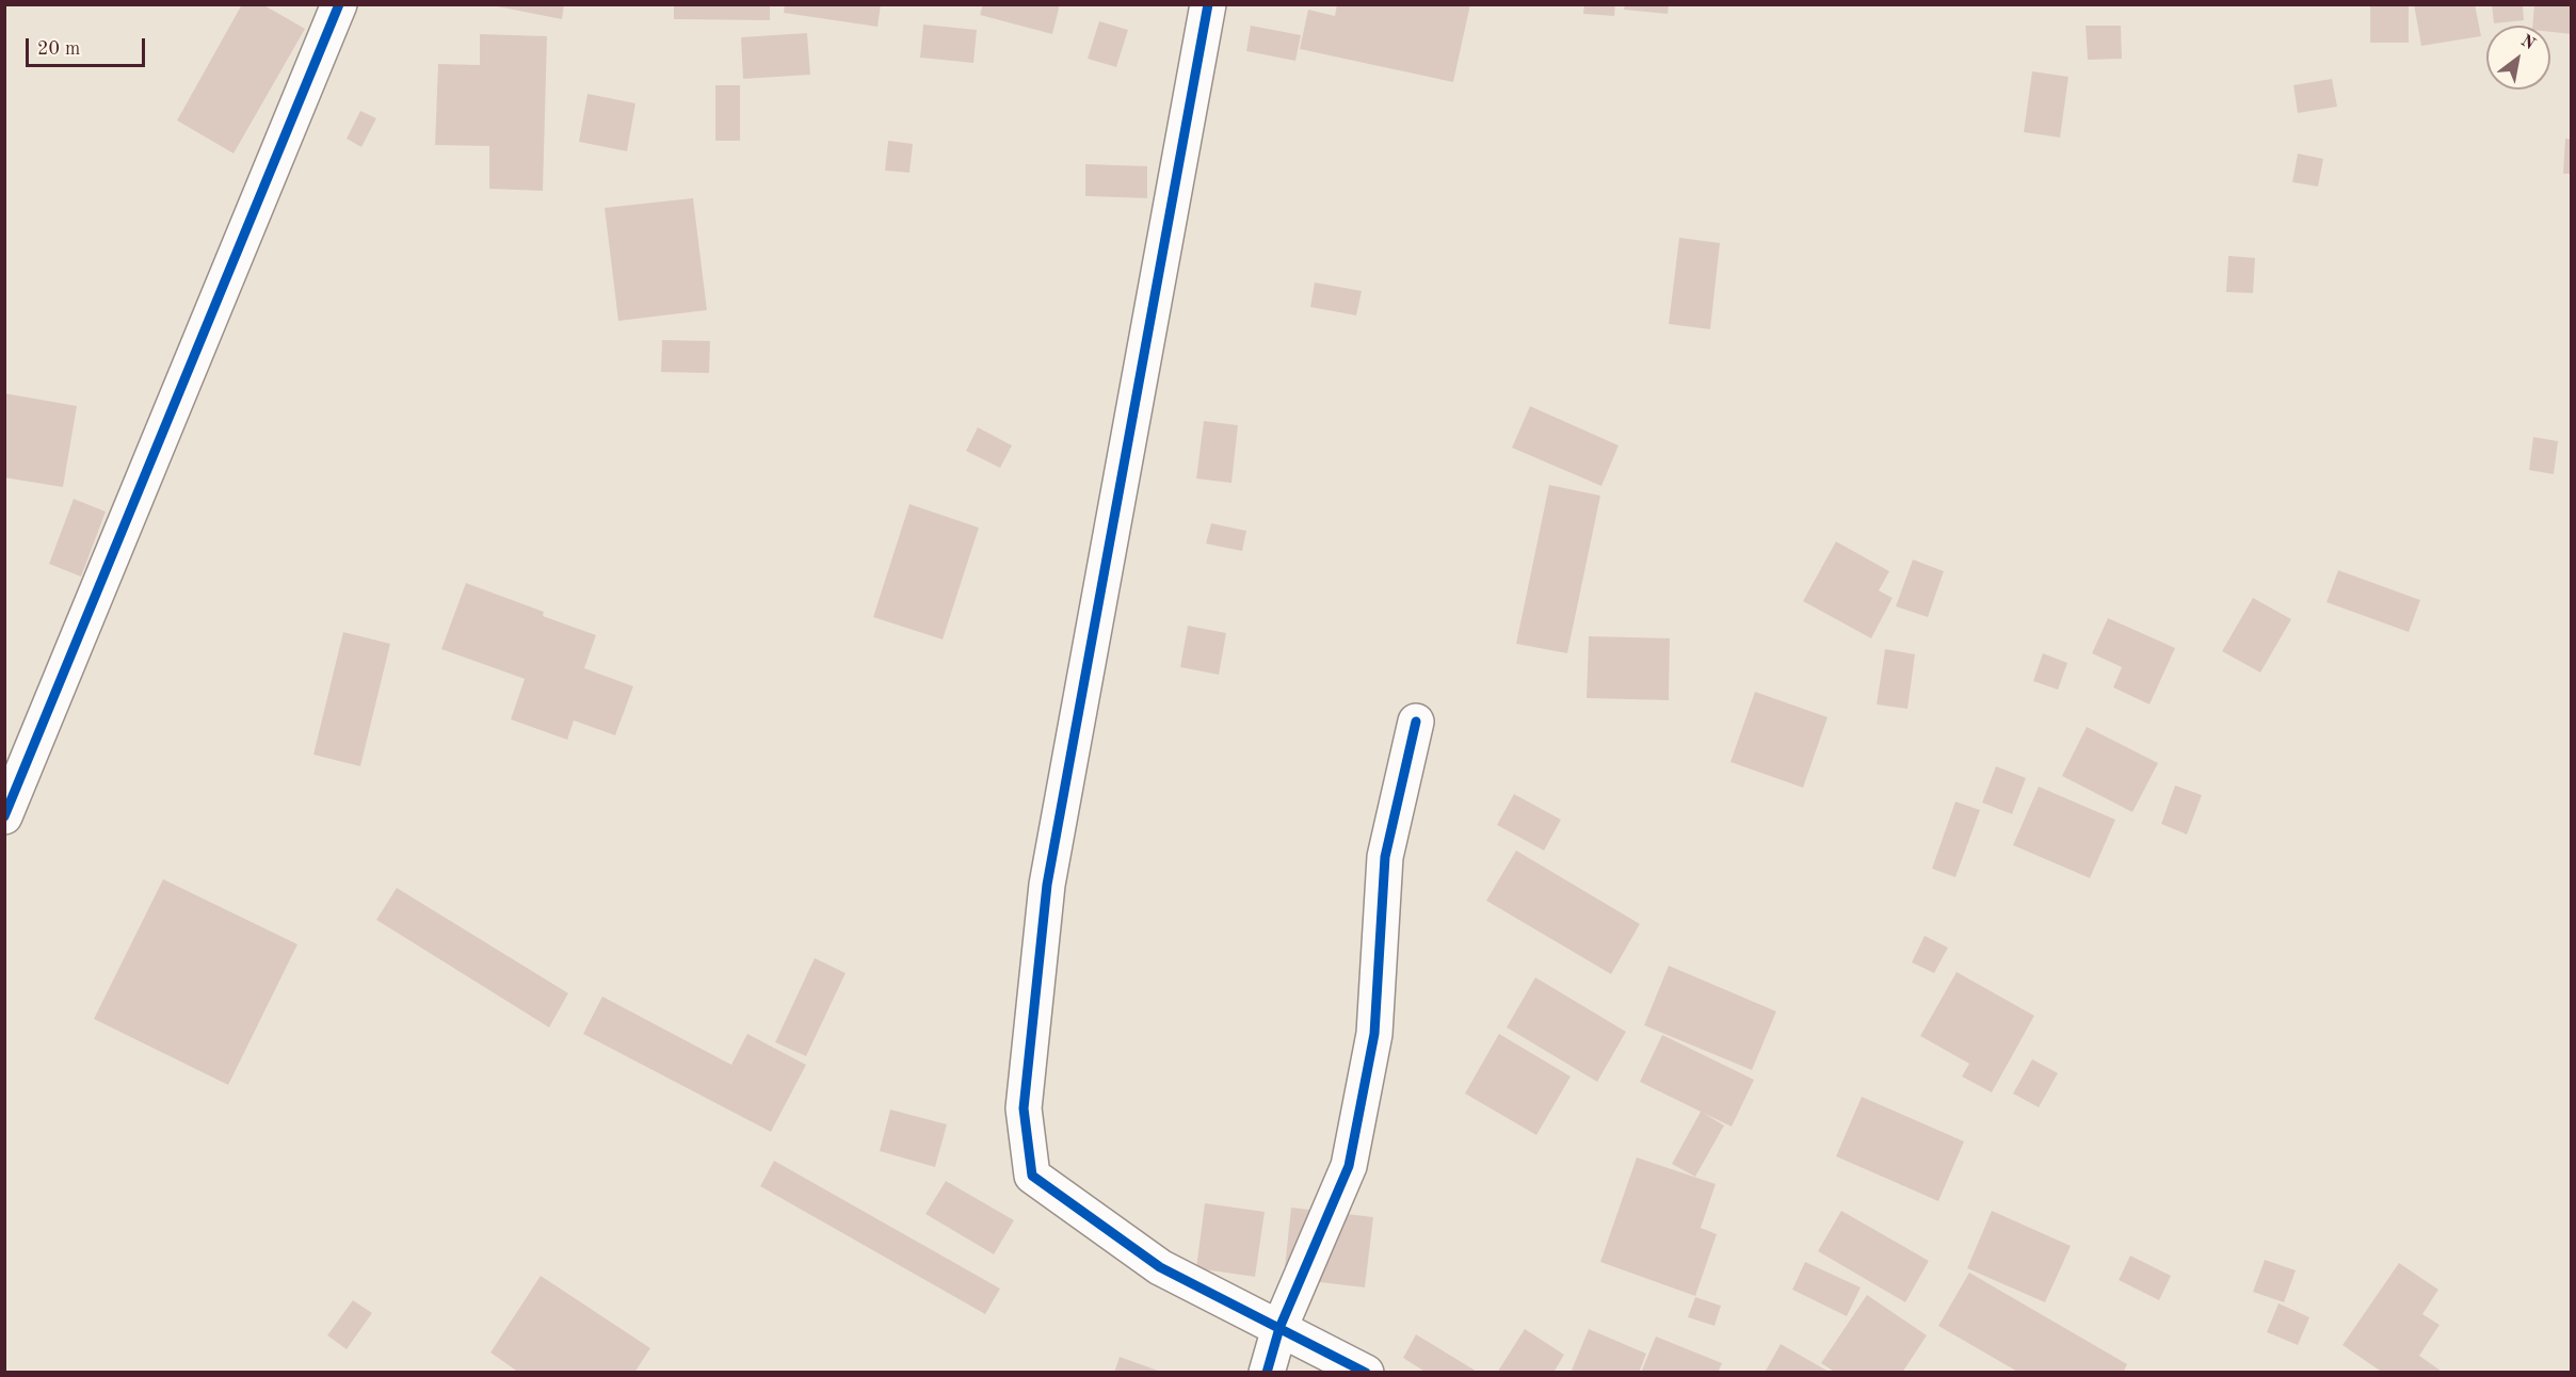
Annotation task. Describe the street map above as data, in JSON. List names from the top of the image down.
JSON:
{
  "scale_bar": "20 m",
  "north": "top right"
}
